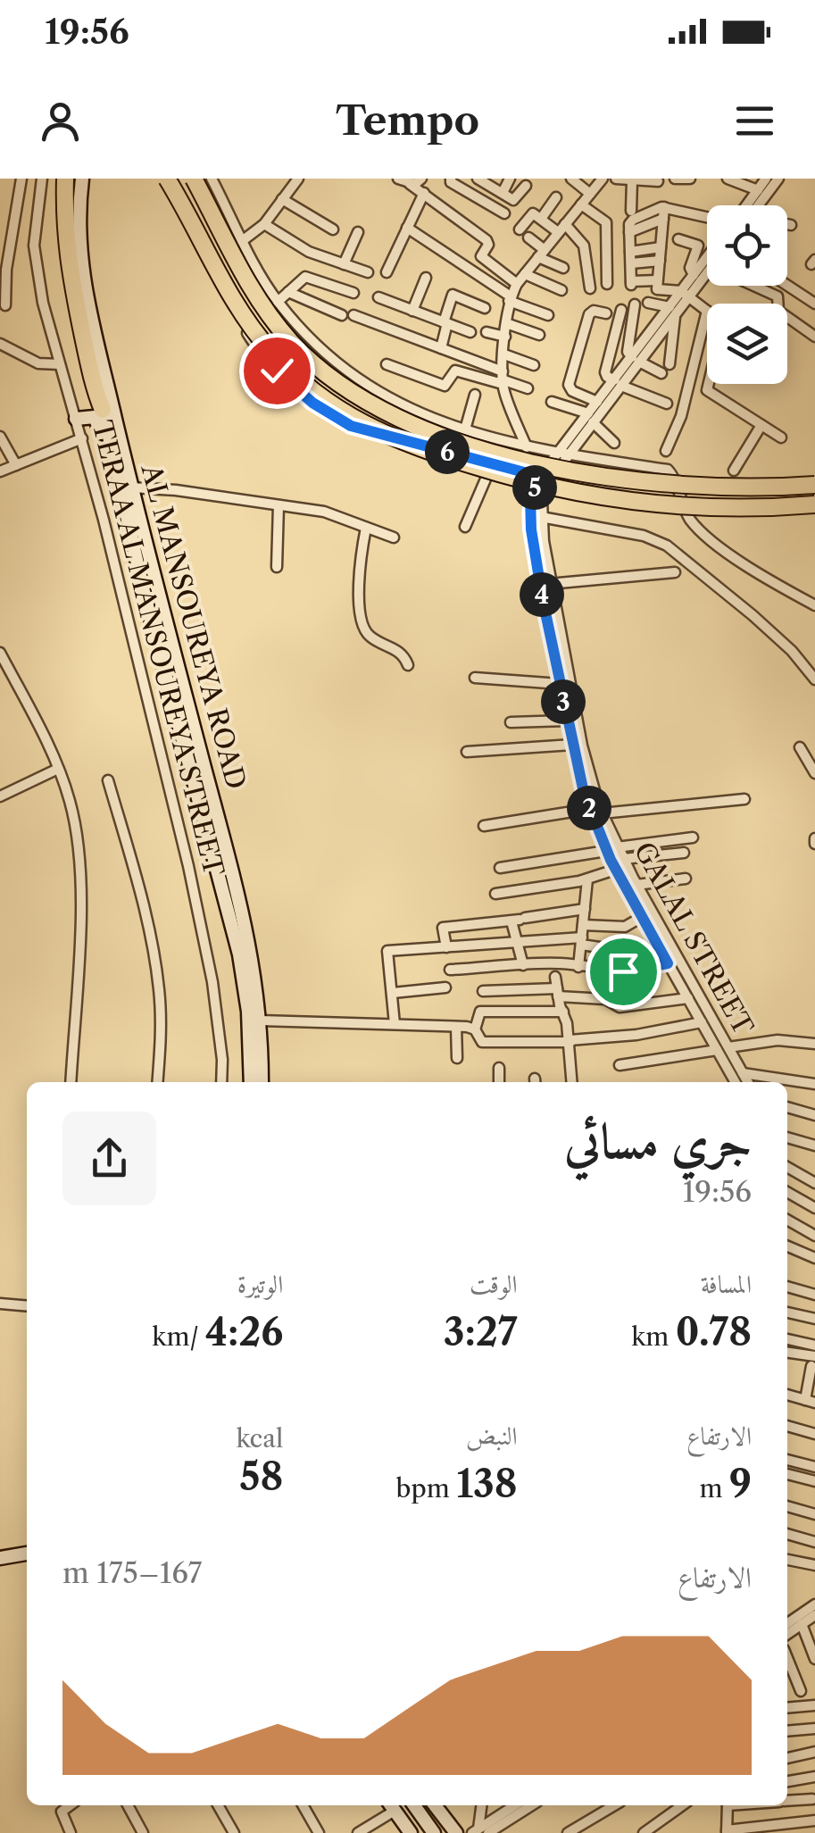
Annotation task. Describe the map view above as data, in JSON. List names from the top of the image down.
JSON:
{
  "streets": {
    "main road": ["AL MANSOUREYA ROAD"],
    "street": ["TERAA AL MANSOUREYA STREET", "GALAL STREET"]
  },
  "page": {
    "status": "19:56",
    "header": "Tempo",
    "pins": [
      "6",
      "5",
      "4",
      "3",
      "2"
    ],
    "heading": ["جري مسائي", "19:56"],
    "stats": [
      ["المسافة", "0.78 km"],
      ["الوقت", "3:27"],
      ["الوتيرة", "4:26 /km"],
      ["الارتفاع", "9 m"],
      ["النبض", "138 bpm"],
      ["kcal", "58"]
    ],
    "chart": ["الارتفاع", "167–175 m"]
  }
}
